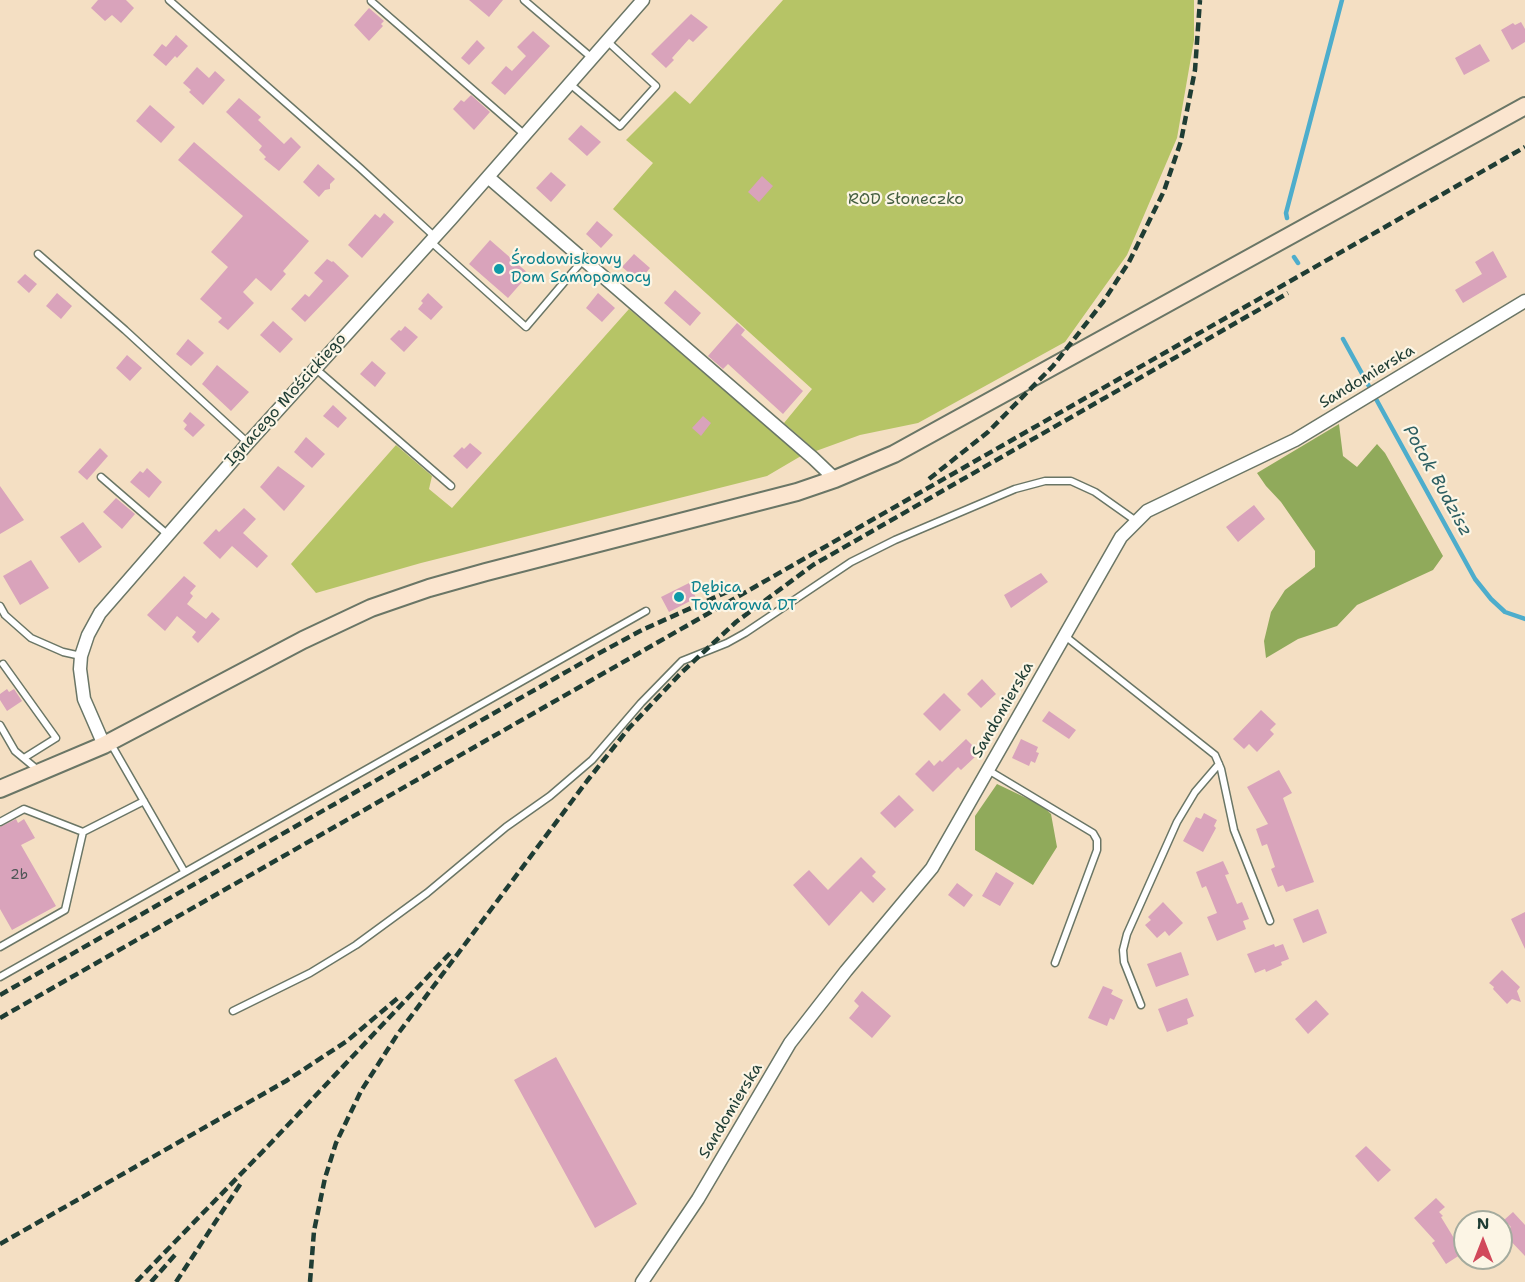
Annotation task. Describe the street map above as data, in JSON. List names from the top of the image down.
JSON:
{
  "streets": {
    "street": ["Sandomierska", "Ignacego Mościckiego"]
  },
  "water": ["Potok Budzisz"],
  "parks": ["ROD Słoneczko"],
  "places": ["Środowiskowy Dom Samopomocy", "Dębica Towarowa DT"],
  "house_numbers": ["2b"],
  "north": "top"
}
